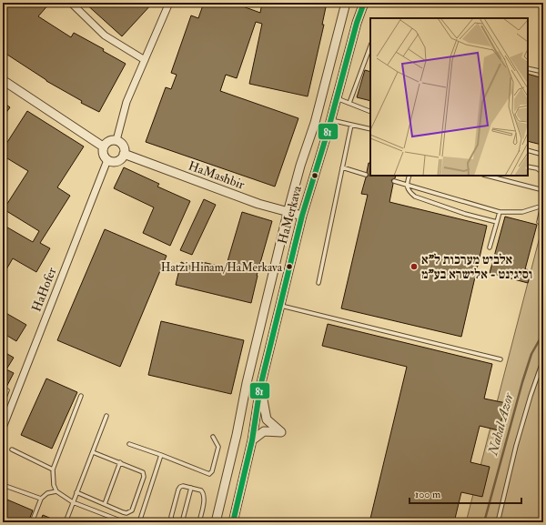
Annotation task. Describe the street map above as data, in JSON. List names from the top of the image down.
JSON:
{
  "streets": {
    "street": ["HaMashbir", "HaMerkava", "HaHofer"]
  },
  "crossings": [
    ["HaMashbir", "HaMerkava"],
    ["HaMashbir", "HaHofer"]
  ],
  "water": ["Nahal Azor"],
  "places": ["Hatzi Hinam/HaMerkava", "אלביט מערכות ל\"א וסיגינט - אלישרא בע\"מ"],
  "lines": ["transit line 81"],
  "scale_bar": "100 m"
}
